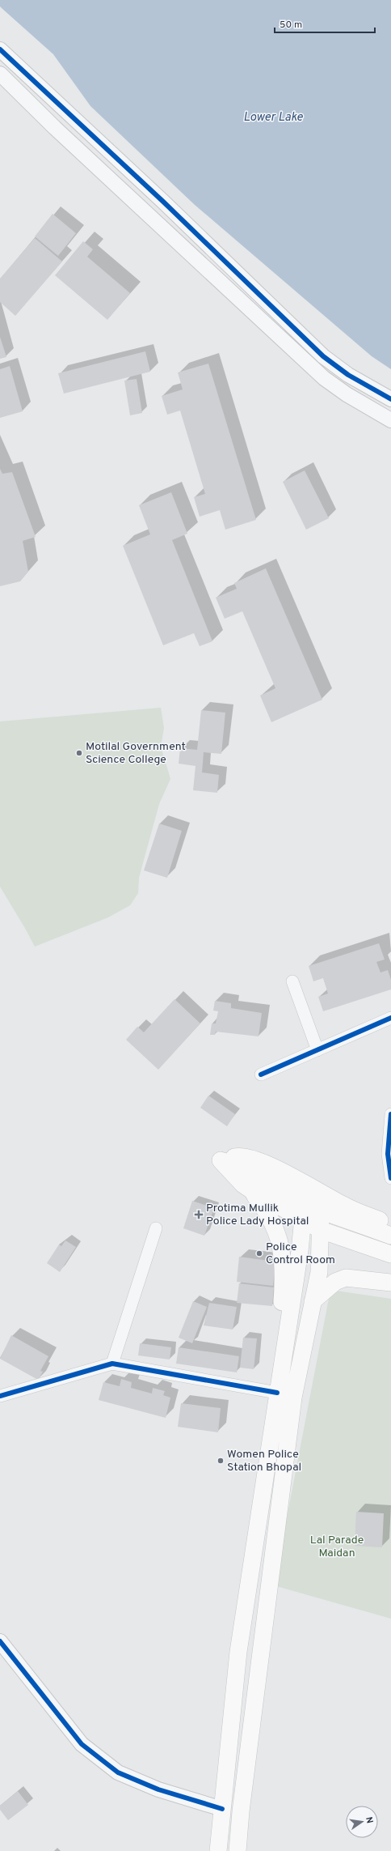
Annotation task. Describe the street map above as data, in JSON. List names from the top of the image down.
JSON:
{
  "water": ["Lower Lake"],
  "parks": ["Lal Parade Maidan"],
  "places": {
    "other": ["Motilal Government Science College", "Police Control Room", "Women Police Station Bhopal"],
    "health": ["Protima Mullik Police Lady Hospital"]
  },
  "scale_bar": "50 m",
  "north": "right"
}
